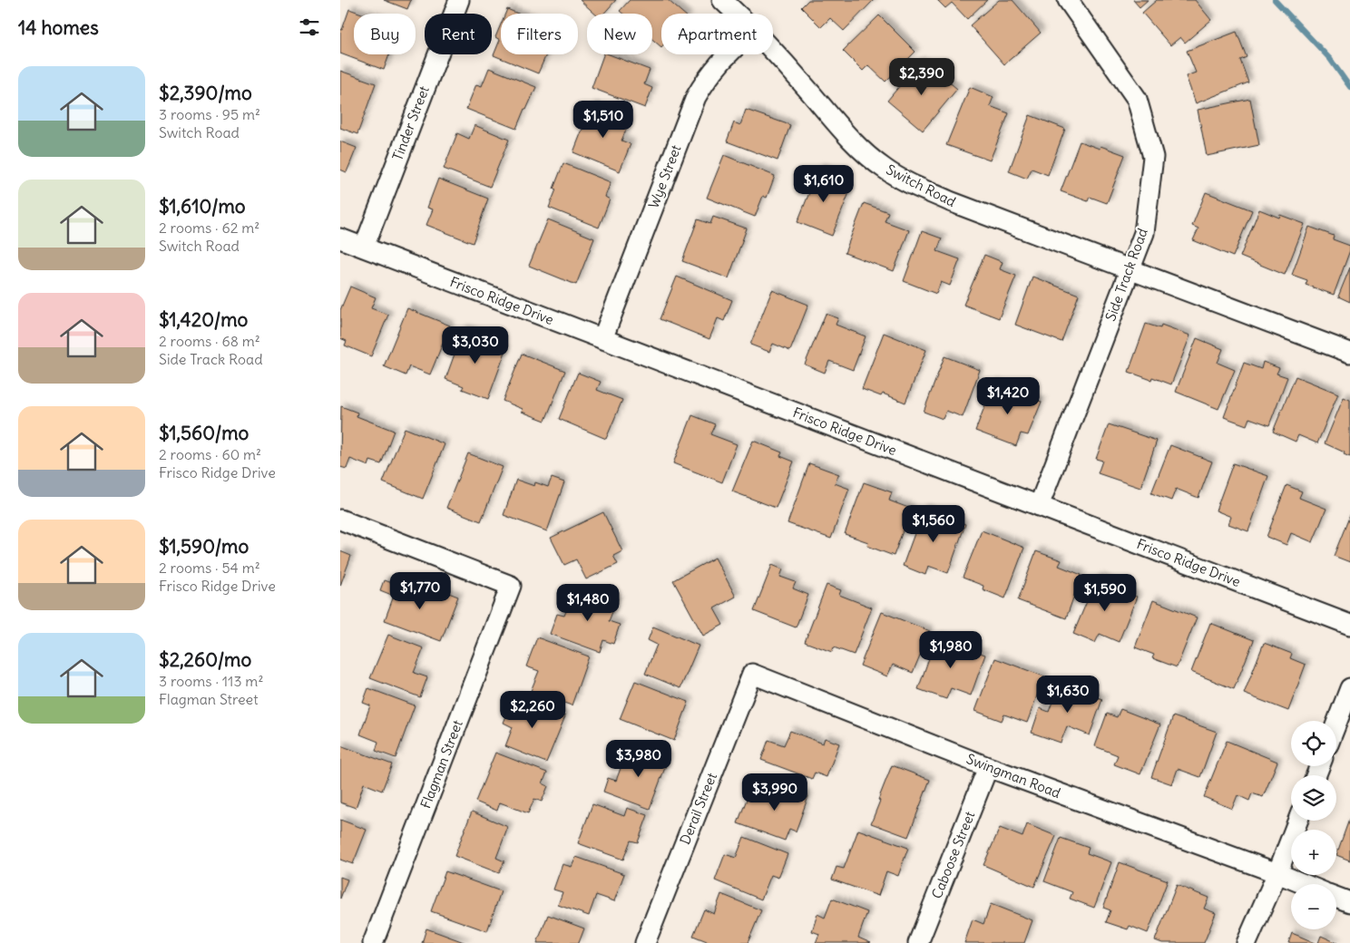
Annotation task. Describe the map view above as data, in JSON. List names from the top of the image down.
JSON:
{
  "streets": {
    "street": [
      "Tinder Street",
      "Wye Street",
      "Switch Road",
      "Side Track Road",
      "Frisco Ridge Drive",
      "Flagman Street",
      "Swingman Road",
      "Derail Street",
      "Caboose Street"
    ]
  },
  "crossings": [
    ["Tinder Street", "Frisco Ridge Drive"],
    ["Wye Street", "Frisco Ridge Drive"],
    ["Switch Road", "Side Track Road"],
    ["Side Track Road", "Frisco Ridge Drive"],
    ["Swingman Road", "Derail Street"],
    ["Swingman Road", "Caboose Street"]
  ],
  "page": {
    "heading": "14 homes",
    "chip": [
      "Buy",
      "Rent",
      "Filters",
      "New",
      "Apartment"
    ],
    "list": [
      {
        "name": "$2,390/mo",
        "note": "3 rooms · 95 m² · Switch Road"
      },
      {
        "name": "$1,610/mo",
        "note": "2 rooms · 62 m² · Switch Road"
      },
      {
        "name": "$1,420/mo",
        "note": "2 rooms · 68 m² · Side Track Road"
      },
      {
        "name": "$1,560/mo",
        "note": "2 rooms · 60 m² · Frisco Ridge Drive"
      },
      {
        "name": "$1,590/mo",
        "note": "2 rooms · 54 m² · Frisco Ridge Drive"
      },
      {
        "name": "$2,260/mo",
        "note": "3 rooms · 113 m² · Flagman Street"
      }
    ],
    "price": [
      "$2,390",
      "$1,510",
      "$1,610",
      "$3,030",
      "$1,420",
      "$1,560",
      "$1,770",
      "$1,590",
      "$1,480",
      "$1,980",
      "$1,630",
      "$2,260",
      "$3,980",
      "$3,990"
    ],
    "map_buttons": ["+", "−"]
  }
}
